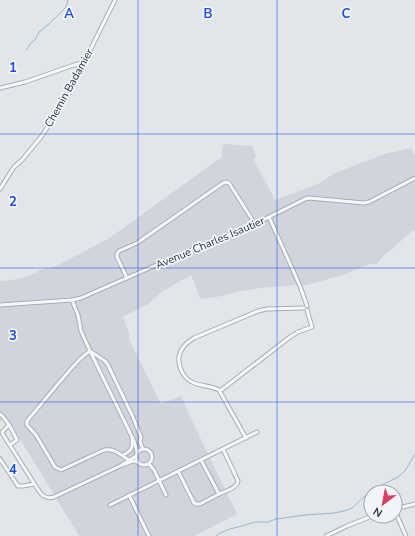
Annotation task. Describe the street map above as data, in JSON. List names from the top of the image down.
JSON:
{
  "streets": {
    "street": ["Chemin Badamier", "Avenue Charles Isautier"]
  },
  "north": "bottom left",
  "grid": {
    "columns": ["A", "B", "C"],
    "rows": [
      "1",
      "2",
      "3",
      "4"
    ]
  }
}
